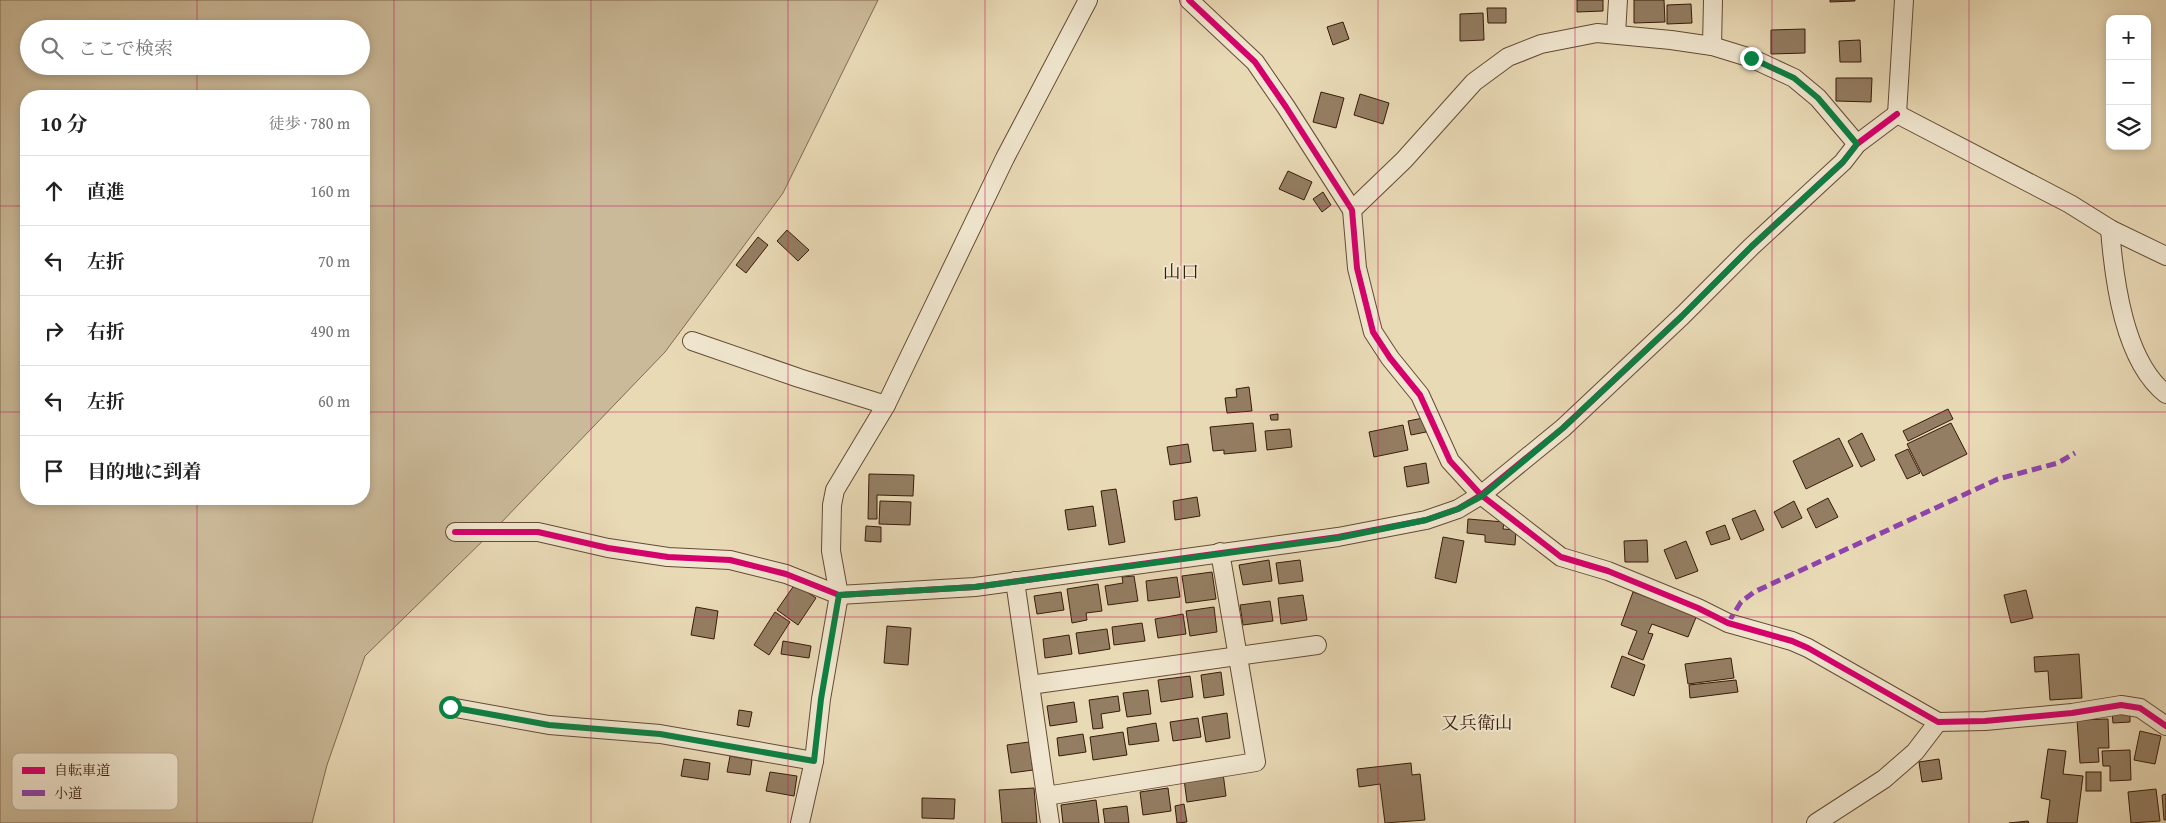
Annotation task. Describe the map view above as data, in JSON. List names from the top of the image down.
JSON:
{
  "districts": ["山口", "又兵衛山"],
  "legend": ["自転車道", "小道"],
  "page": {
    "map_buttons": ["+", "−"],
    "search": "ここで検索",
    "heading": ["10 分", "徒歩 · 780 m"],
    "list": [
      ["直進", "160 m"],
      ["左折", "70 m"],
      ["右折", "490 m"],
      ["左折", "60 m"],
      "目的地に到着"
    ]
  }
}
